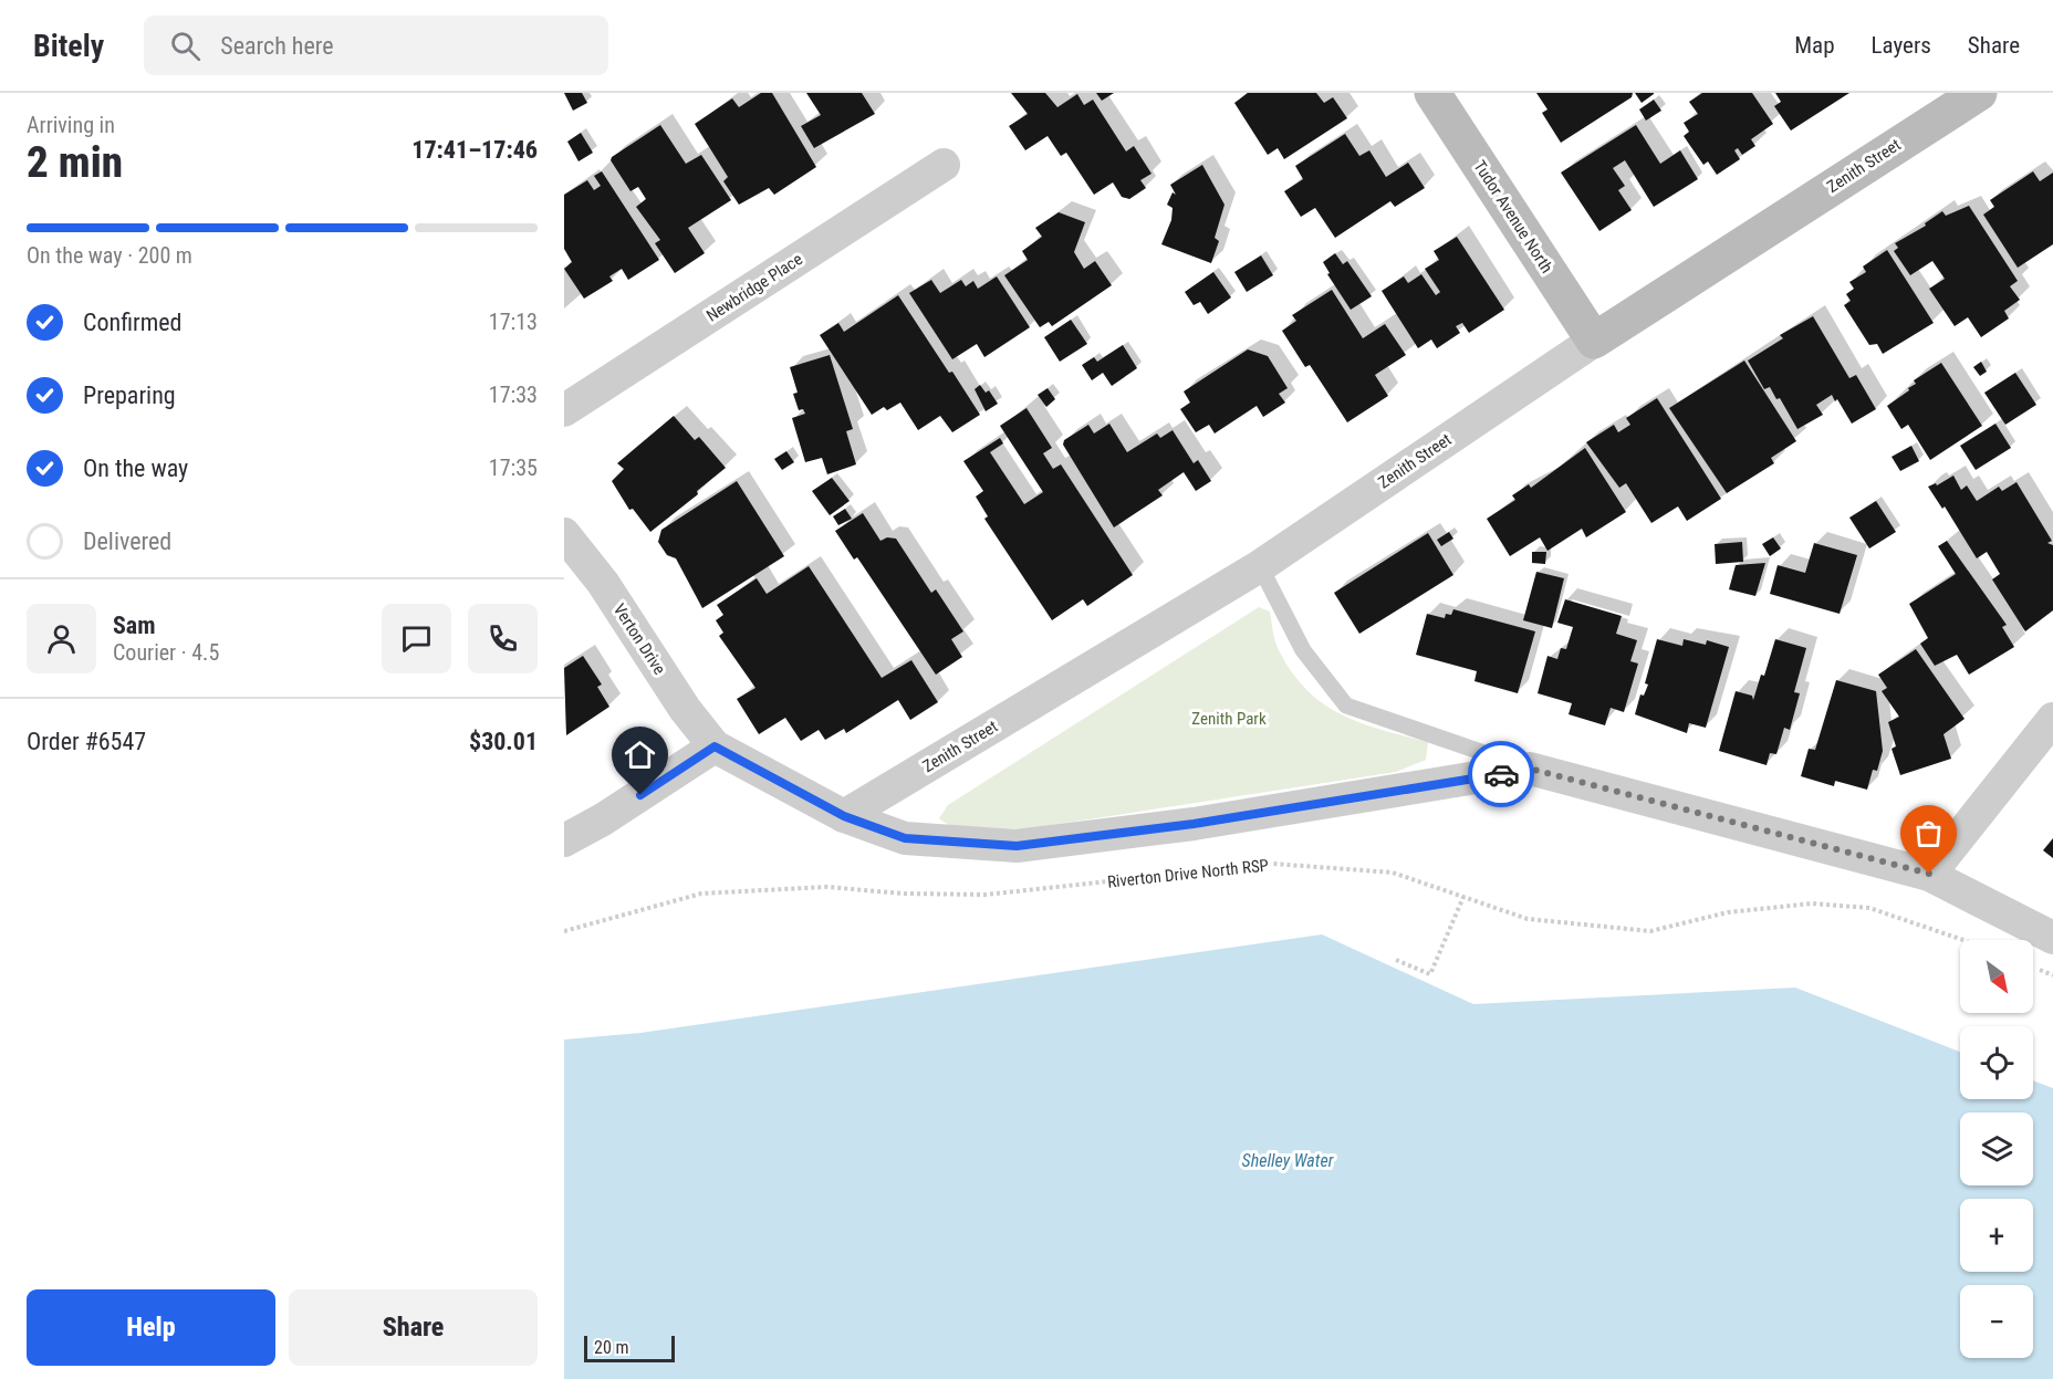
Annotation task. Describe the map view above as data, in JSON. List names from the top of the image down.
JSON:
{
  "streets": {
    "street": [
      "Zenith Street",
      "Tudor Avenue North",
      "Newbridge Place",
      "Verton Drive"
    ],
    "path": ["Riverton Drive North RSP"]
  },
  "crossings": [
    ["Zenith Street", "Tudor Avenue North"]
  ],
  "water": ["Shelley Water"],
  "parks": ["Zenith Park"],
  "scale_bar": "20 m",
  "north": "bottom right",
  "page": {
    "header": "Bitely",
    "search": "Search here",
    "nav": ["Map", "Layers", "Share"],
    "heading": ["2 min", "Arriving in", "17:41–17:46"],
    "panel": [
      "Sam",
      "Courier · 4.5",
      "Order #6547",
      "$30.01"
    ],
    "bar": "On the way · 200 m",
    "list": [
      ["Confirmed", "17:13"],
      ["Preparing", "17:33"],
      ["On the way", "17:35"],
      "Delivered"
    ],
    "map_buttons": ["+", "−"],
    "buttons": ["Help", "Share"],
    "scale": "20 m"
  }
}
